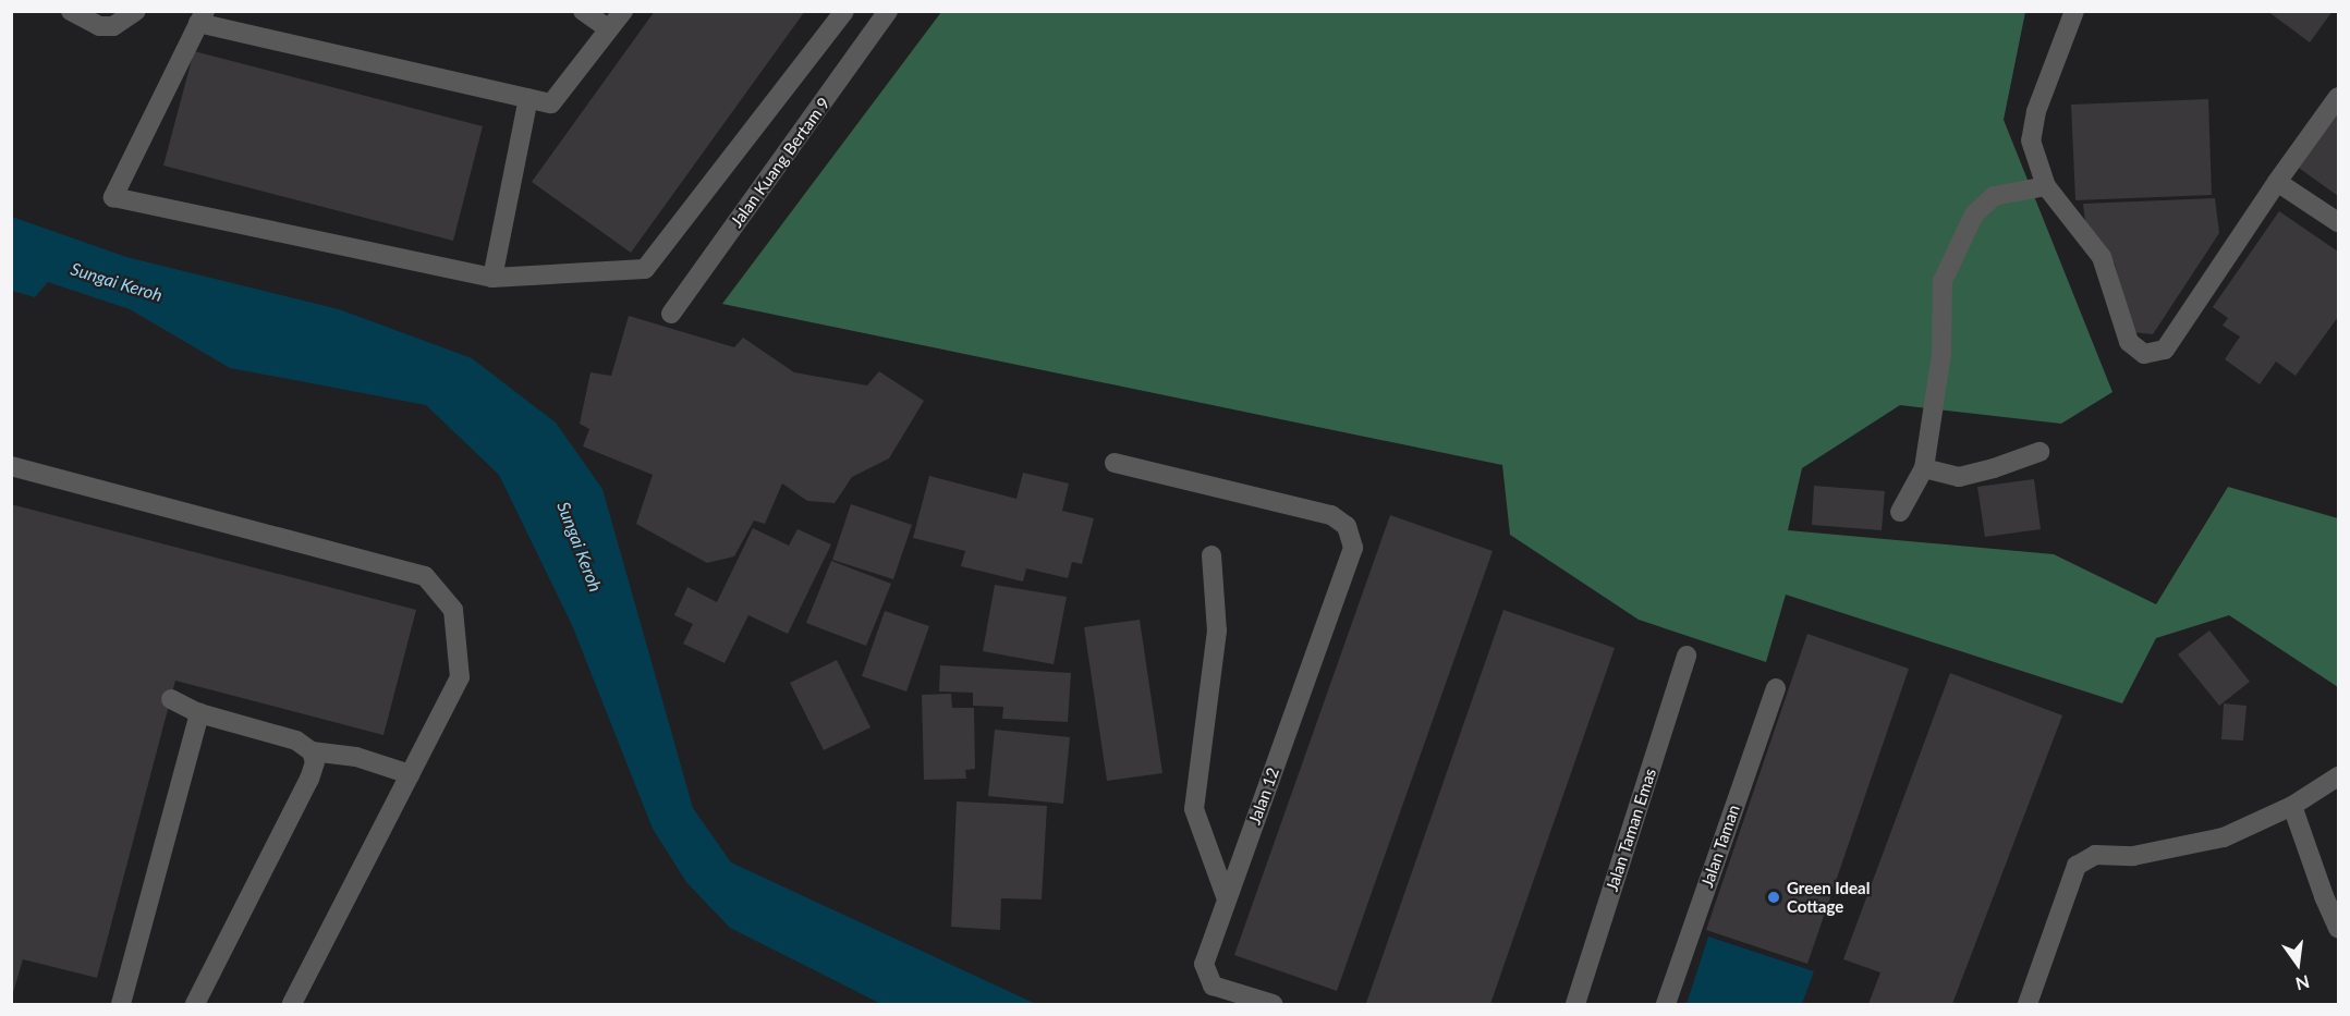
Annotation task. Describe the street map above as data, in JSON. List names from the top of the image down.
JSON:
{
  "streets": {
    "street": [
      "Jalan Kuang Bertam 9",
      "Jalan 12",
      "Jalan Taman Emas",
      "Jalan Taman"
    ]
  },
  "water": ["Sungai Keroh"],
  "places": ["Green Ideal Cottage"],
  "north": "bottom"
}
